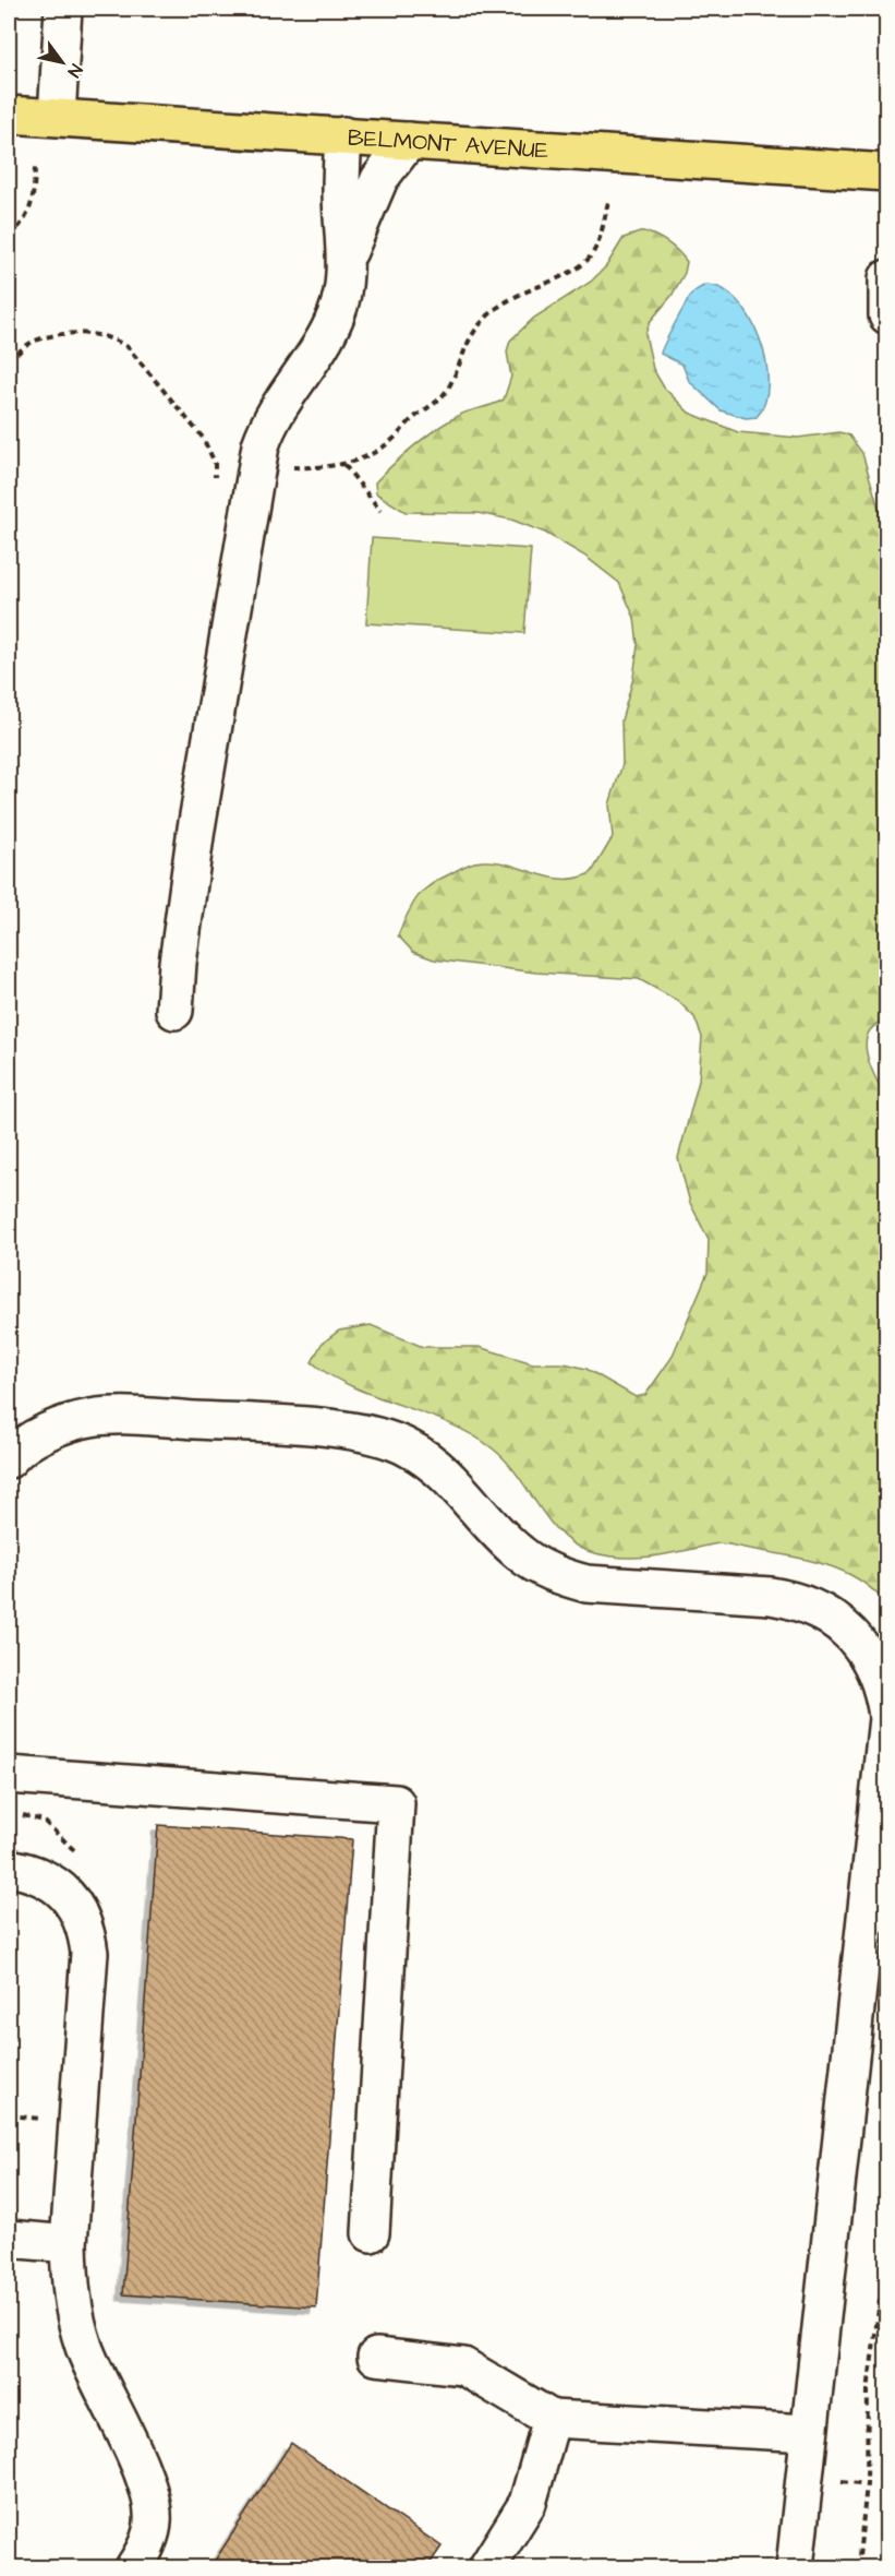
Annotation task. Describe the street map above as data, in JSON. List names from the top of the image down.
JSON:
{
  "streets": {
    "main road": ["BELMONT AVENUE"]
  },
  "north": "bottom right"
}
